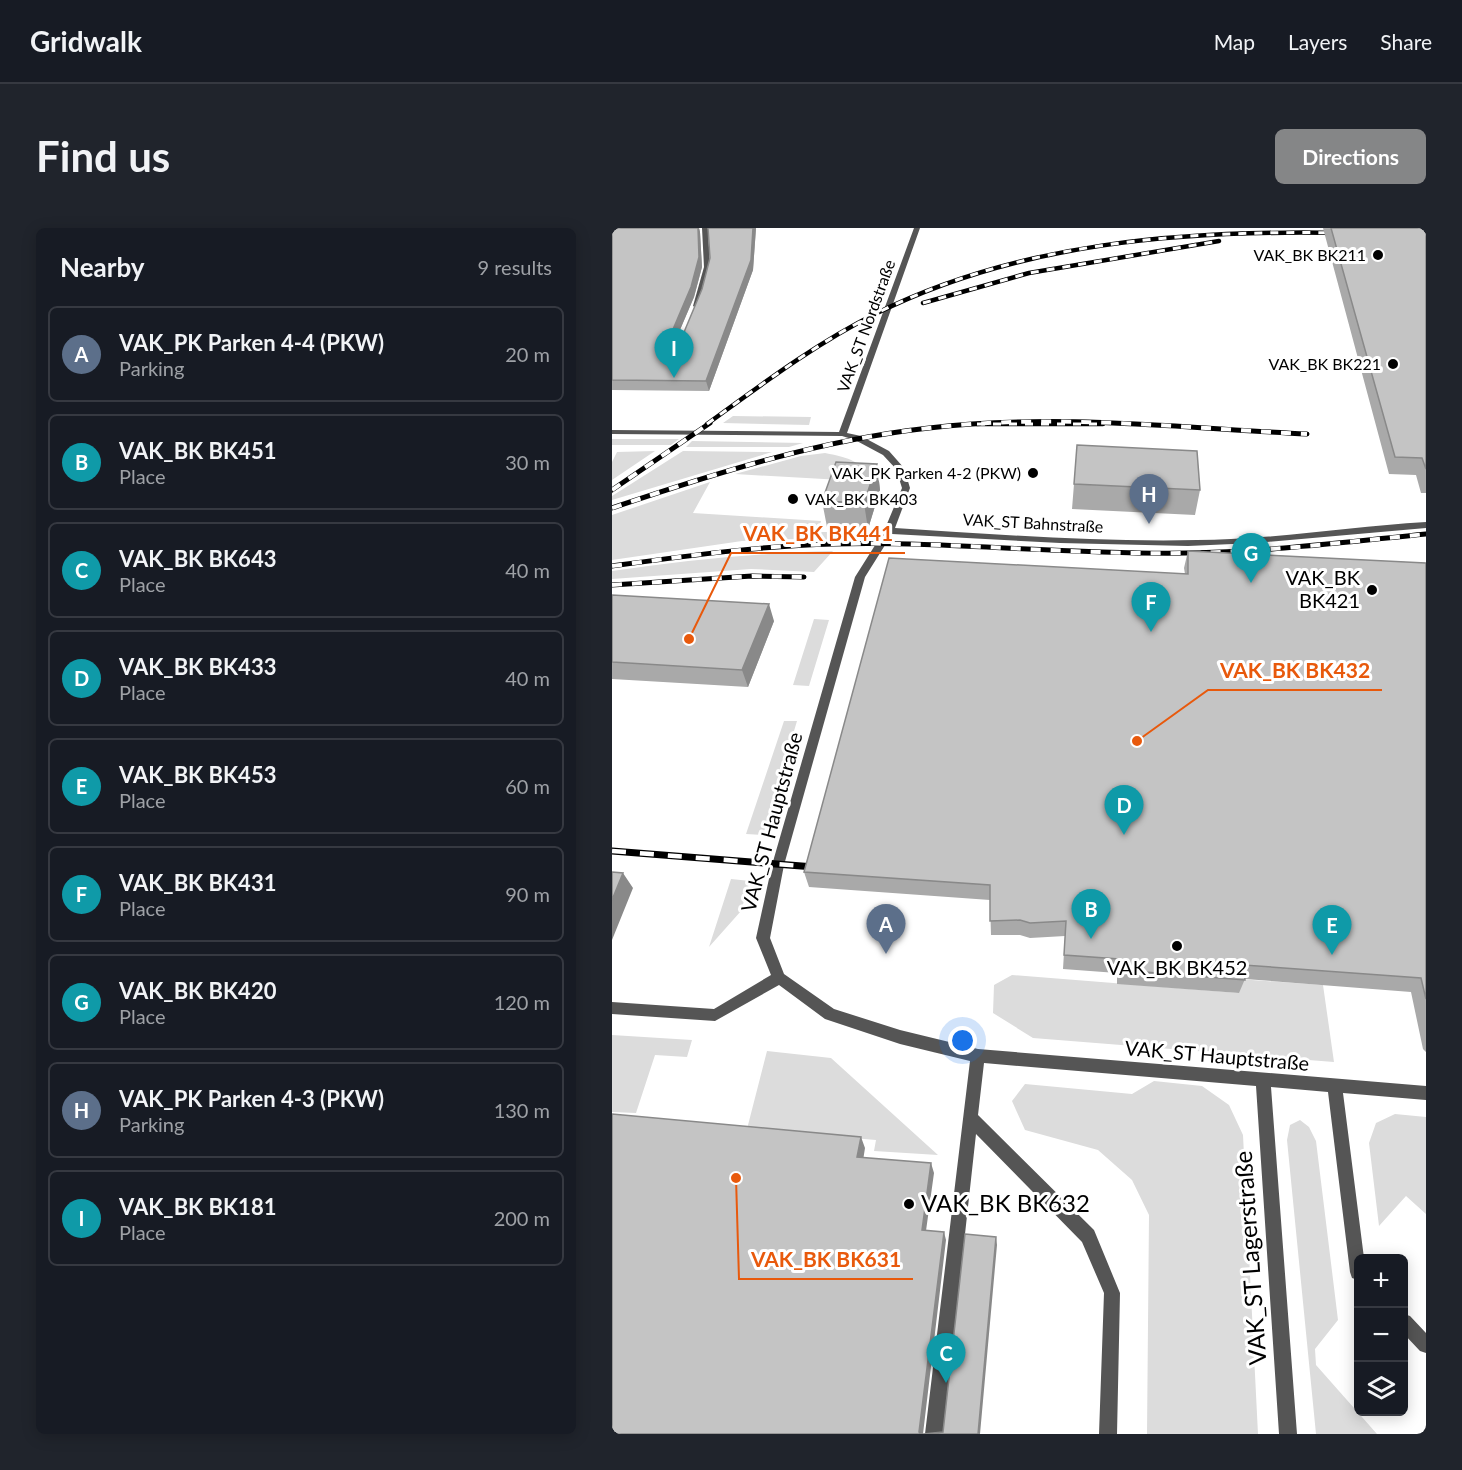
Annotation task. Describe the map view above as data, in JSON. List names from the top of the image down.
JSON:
{
  "streets": {
    "lane": [
      "VAK_ST Nordstraße",
      "VAK_ST Bahnstraße",
      "VAK_ST Hauptstraße",
      "VAK_ST Lagerstraße"
    ]
  },
  "crossings": [
    ["VAK_ST Nordstraße", "VAK_ST Hauptstraße"],
    ["VAK_ST Bahnstraße", "VAK_ST Hauptstraße"],
    ["VAK_ST Hauptstraße", "VAK_ST Lagerstraße"]
  ],
  "places": [
    "VAK_BK BK211",
    "VAK_BK BK221",
    "VAK_PK Parken 4-2 (PKW)",
    "VAK_BK BK403",
    "VAK_BK BK421",
    "VAK_BK BK441",
    "VAK_BK BK432",
    "VAK_BK BK452",
    "VAK_BK BK631",
    "VAK_BK BK632"
  ],
  "page": {
    "header": "Gridwalk",
    "nav": ["Map", "Layers", "Share"],
    "buttons": "Directions",
    "title": "Find us",
    "heading": ["Nearby", "9 results"],
    "list": [
      {
        "mark": "A",
        "name": "VAK_PK Parken 4-4 (PKW)",
        "note": "Parking",
        "value": "20 m"
      },
      {
        "mark": "B",
        "name": "VAK_BK BK451",
        "note": "Place",
        "value": "30 m"
      },
      {
        "mark": "C",
        "name": "VAK_BK BK643",
        "note": "Place",
        "value": "40 m"
      },
      {
        "mark": "D",
        "name": "VAK_BK BK433",
        "note": "Place",
        "value": "40 m"
      },
      {
        "mark": "E",
        "name": "VAK_BK BK453",
        "note": "Place",
        "value": "60 m"
      },
      {
        "mark": "F",
        "name": "VAK_BK BK431",
        "note": "Place",
        "value": "90 m"
      },
      {
        "mark": "G",
        "name": "VAK_BK BK420",
        "note": "Place",
        "value": "120 m"
      },
      {
        "mark": "H",
        "name": "VAK_PK Parken 4-3 (PKW)",
        "note": "Parking",
        "value": "130 m"
      },
      {
        "mark": "I",
        "name": "VAK_BK BK181",
        "note": "Place",
        "value": "200 m"
      }
    ],
    "pins": [
      "I",
      "H",
      "G",
      "F",
      "D",
      "B",
      "A",
      "E",
      "C"
    ],
    "map_buttons": ["+", "−"]
  }
}
